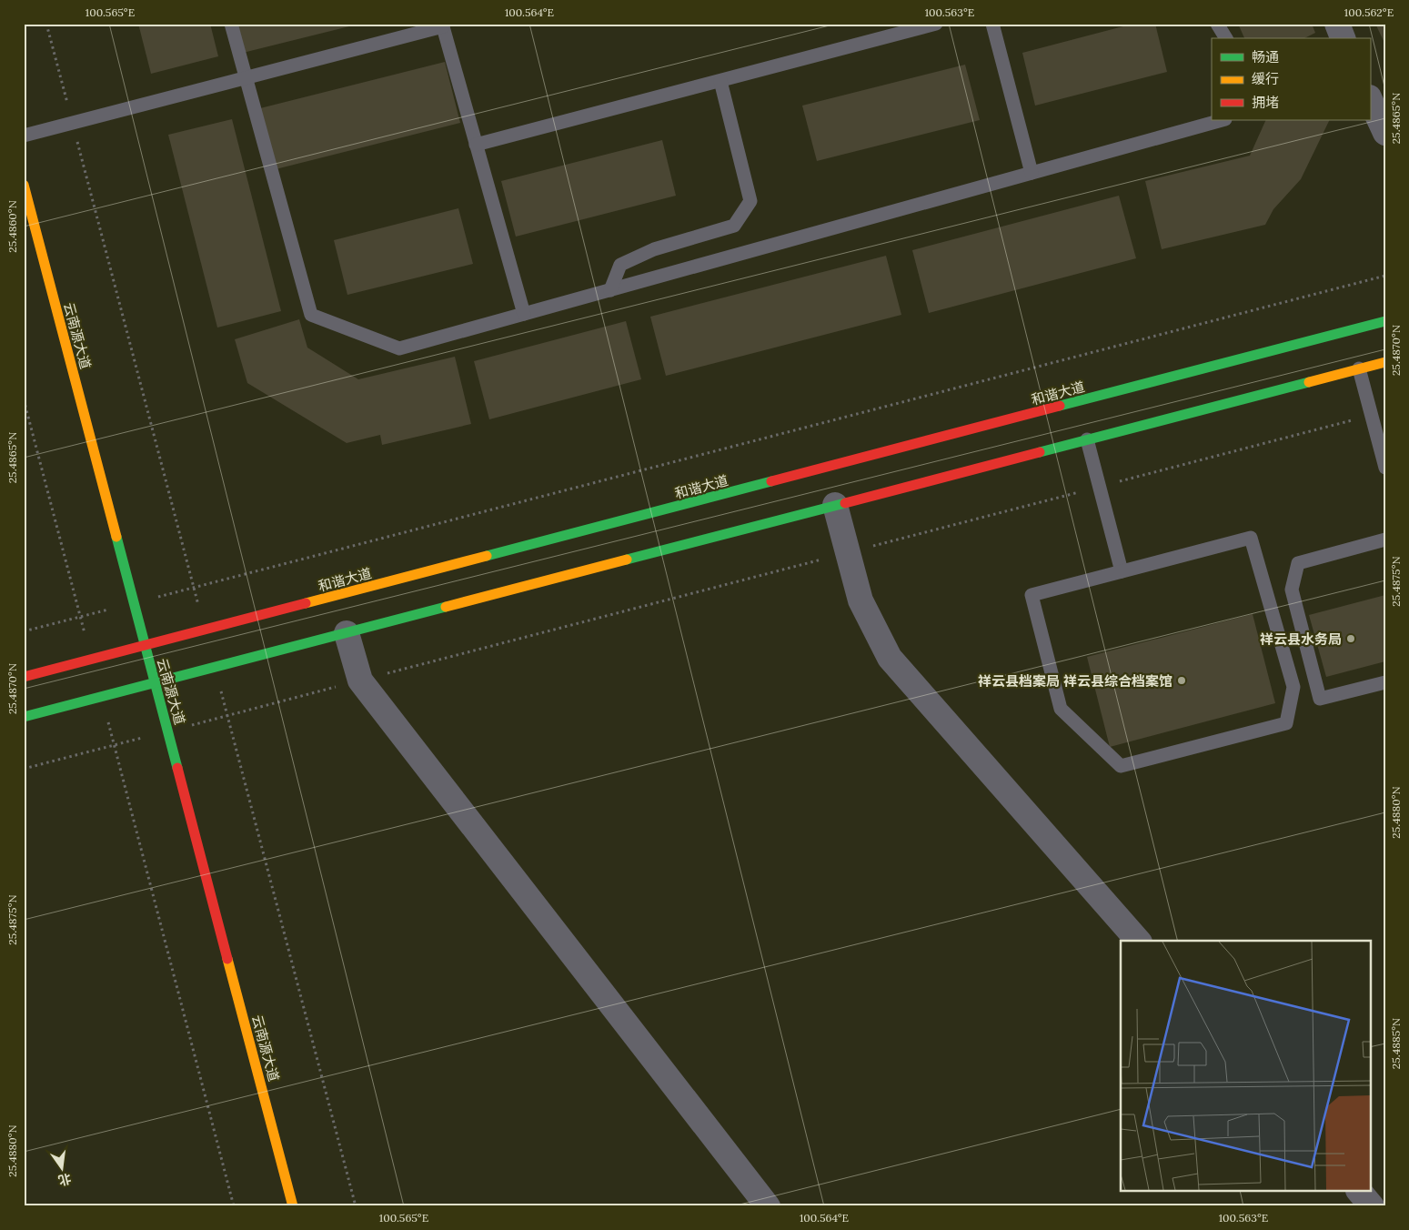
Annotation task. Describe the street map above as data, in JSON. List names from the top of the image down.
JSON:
{
  "streets": {
    "main road": ["云南源大道", "和谐大道"]
  },
  "crossings": [
    ["云南源大道", "和谐大道"]
  ],
  "places": ["祥云县水务局", "祥云县档案局 祥云县综合档案馆"],
  "legend": ["畅通", "缓行", "拥堵"],
  "north": "bottom",
  "coordinates": [
    "100.565°E",
    "100.564°E",
    "100.563°E",
    "100.562°E",
    "25.4865°N",
    "25.4860°N",
    "25.4870°N",
    "25.4875°N",
    "25.4880°N",
    "25.4885°N"
  ]
}
